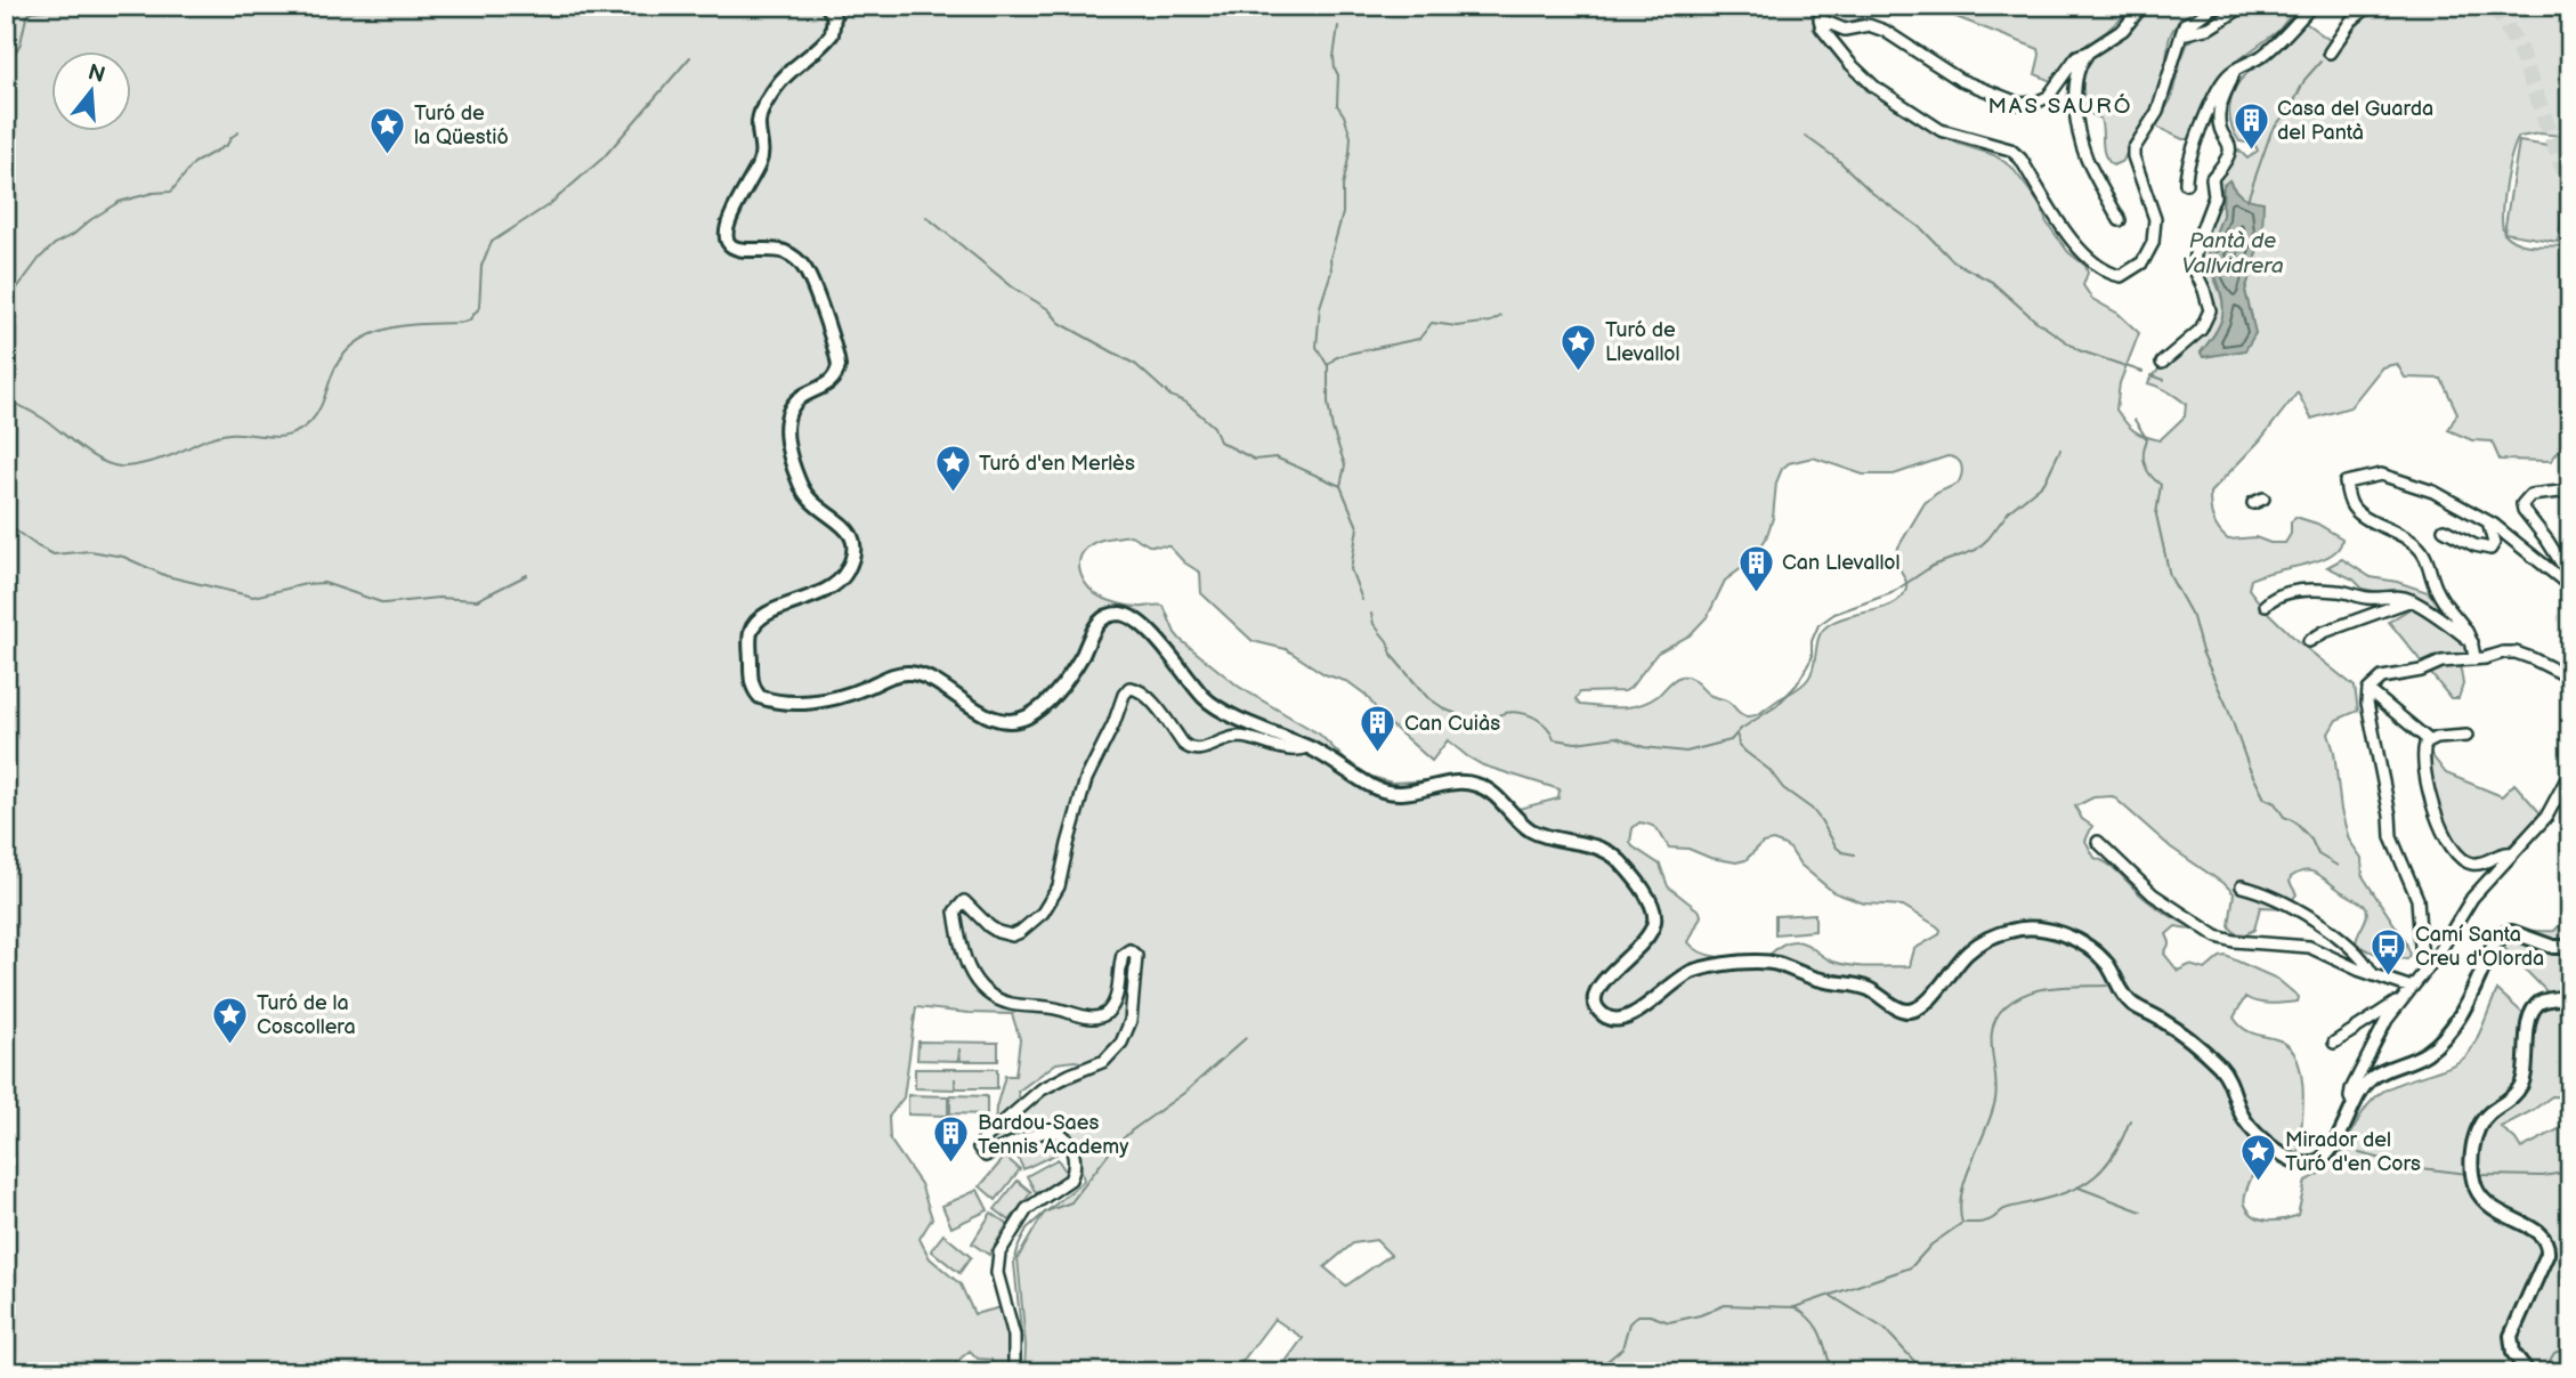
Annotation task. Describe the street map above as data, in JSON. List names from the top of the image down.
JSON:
{
  "districts": ["MAS SAURÓ"],
  "water": ["Pantà de Vallvidrera"],
  "places": {
    "building": [
      "Casa del Guarda del Pantà",
      "Can Llevallol",
      "Can Cuiàs",
      "Bardou-Saes Tennis Academy"
    ],
    "place": [
      "Turó de la Qüestió",
      "Turó de Llevallol",
      "Turó d'en Merlès",
      "Turó de la Coscollera",
      "Mirador del Turó d'en Cors"
    ],
    "bus stop": ["Camí Santa Creu d'Olorda"]
  },
  "north": "top"
}
